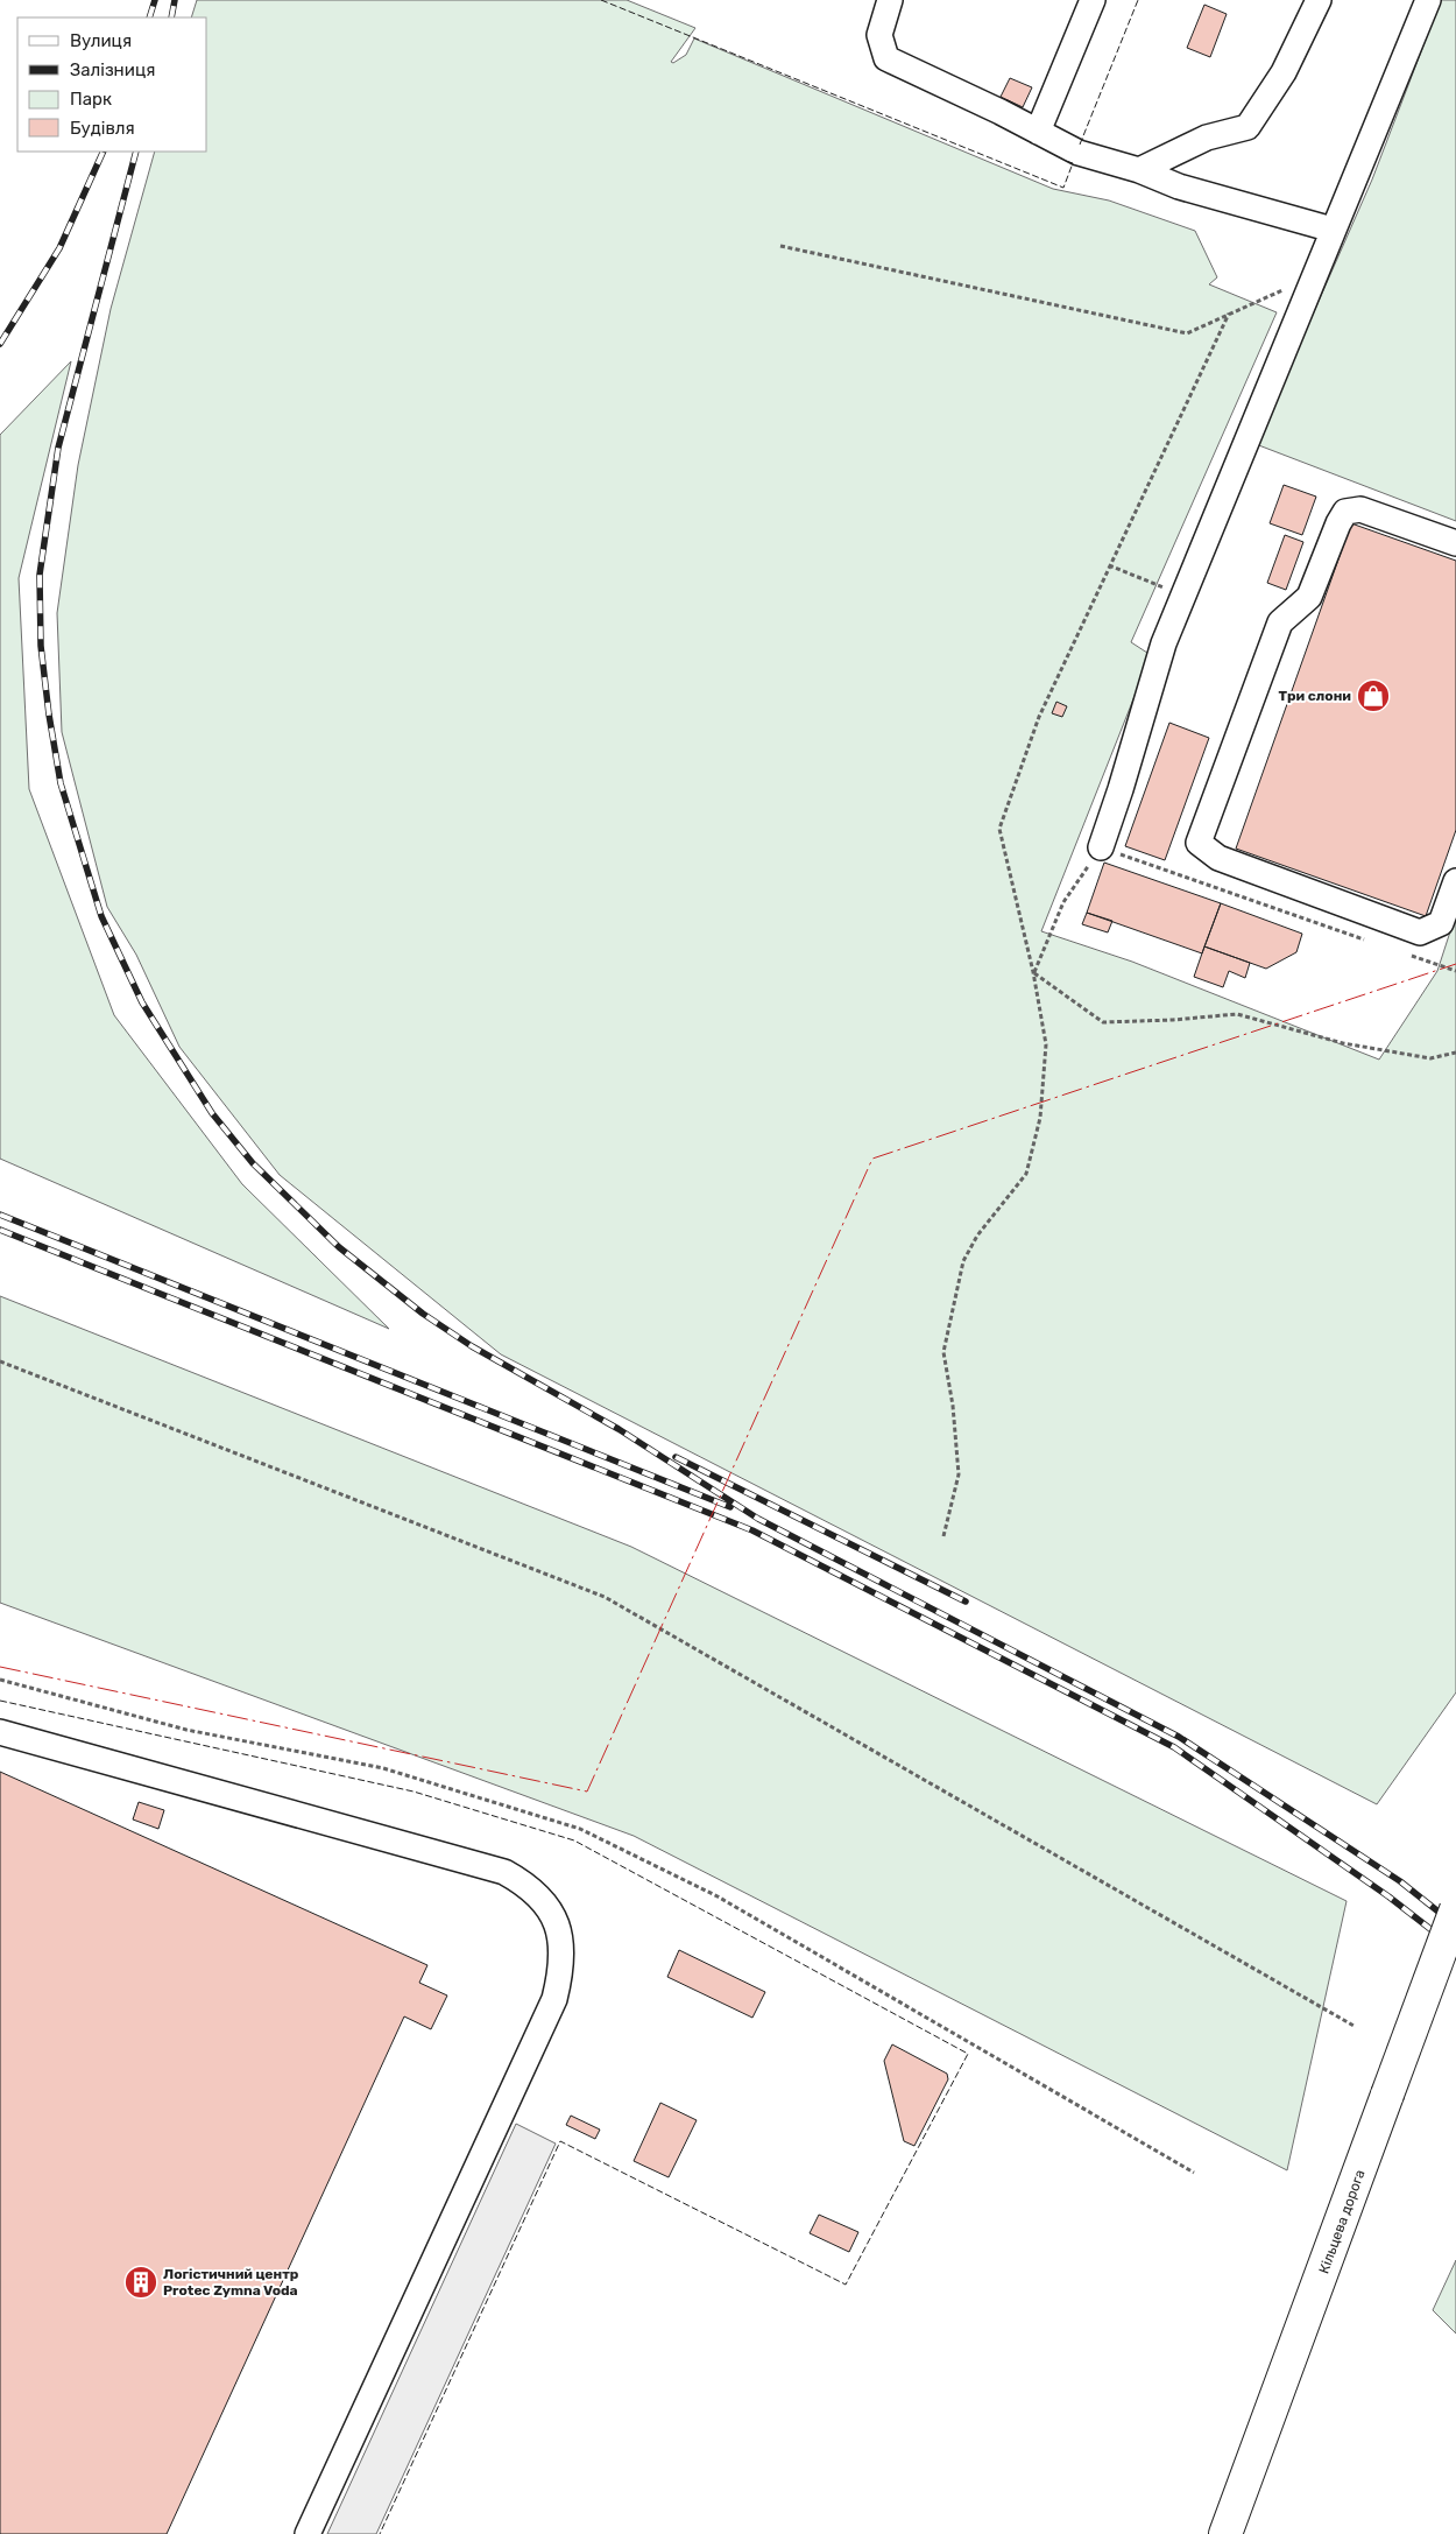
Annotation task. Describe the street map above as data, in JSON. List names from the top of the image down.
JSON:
{
  "streets": {
    "highway": ["Кільцева дорога"]
  },
  "places": {
    "shop": ["Три слони"],
    "building": ["Логістичний центр Protec Zymna Voda"]
  },
  "legend": [
    "Вулиця",
    "Залізниця",
    "Парк",
    "Будівля"
  ]
}
